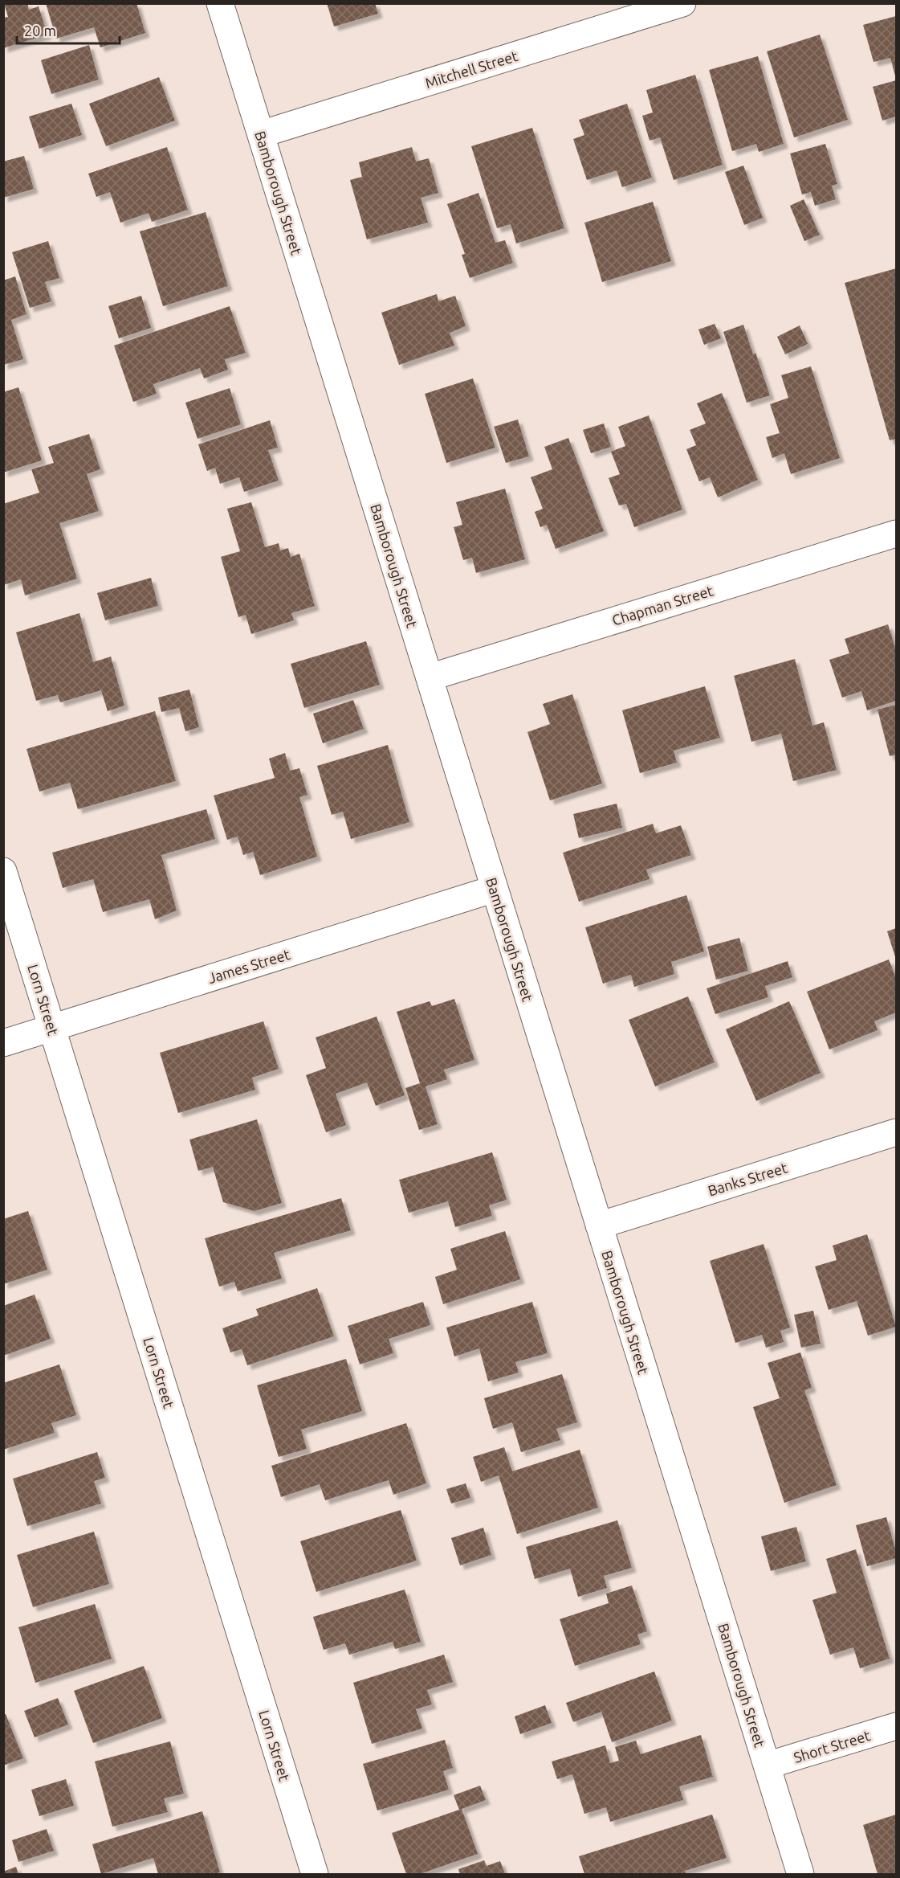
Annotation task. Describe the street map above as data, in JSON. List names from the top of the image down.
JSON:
{
  "streets": {
    "street": [
      "Mitchell Street",
      "Bamborough Street",
      "Chapman Street",
      "James Street",
      "Lorn Street",
      "Banks Street",
      "Short Street"
    ]
  },
  "crossings": [
    ["Mitchell Street", "Bamborough Street"],
    ["Bamborough Street", "Chapman Street"],
    ["Bamborough Street", "James Street"],
    ["Bamborough Street", "Banks Street"],
    ["Bamborough Street", "Short Street"],
    ["James Street", "Lorn Street"]
  ],
  "scale_bar": "20 m"
}
